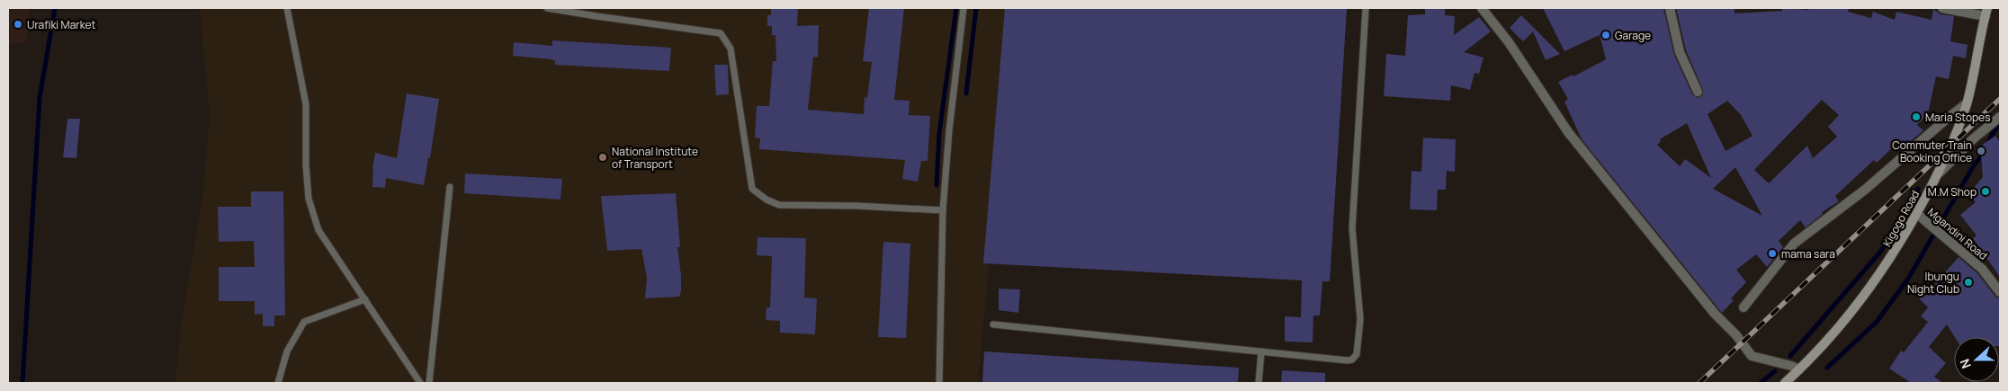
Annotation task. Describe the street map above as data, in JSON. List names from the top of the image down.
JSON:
{
  "streets": {
    "main road": ["Kigogo Road"],
    "street": ["Mgandini Road"]
  },
  "crossings": [
    ["Kigogo Road", "Mgandini Road"]
  ],
  "places": [
    "Urafiki Market",
    "Garage",
    "Maria Stopes",
    "Commuter Train Booking Office",
    "National Institute of Transport",
    "M.M Shop",
    "mama sara",
    "Ibungu Night Club"
  ],
  "north": "left"
}
